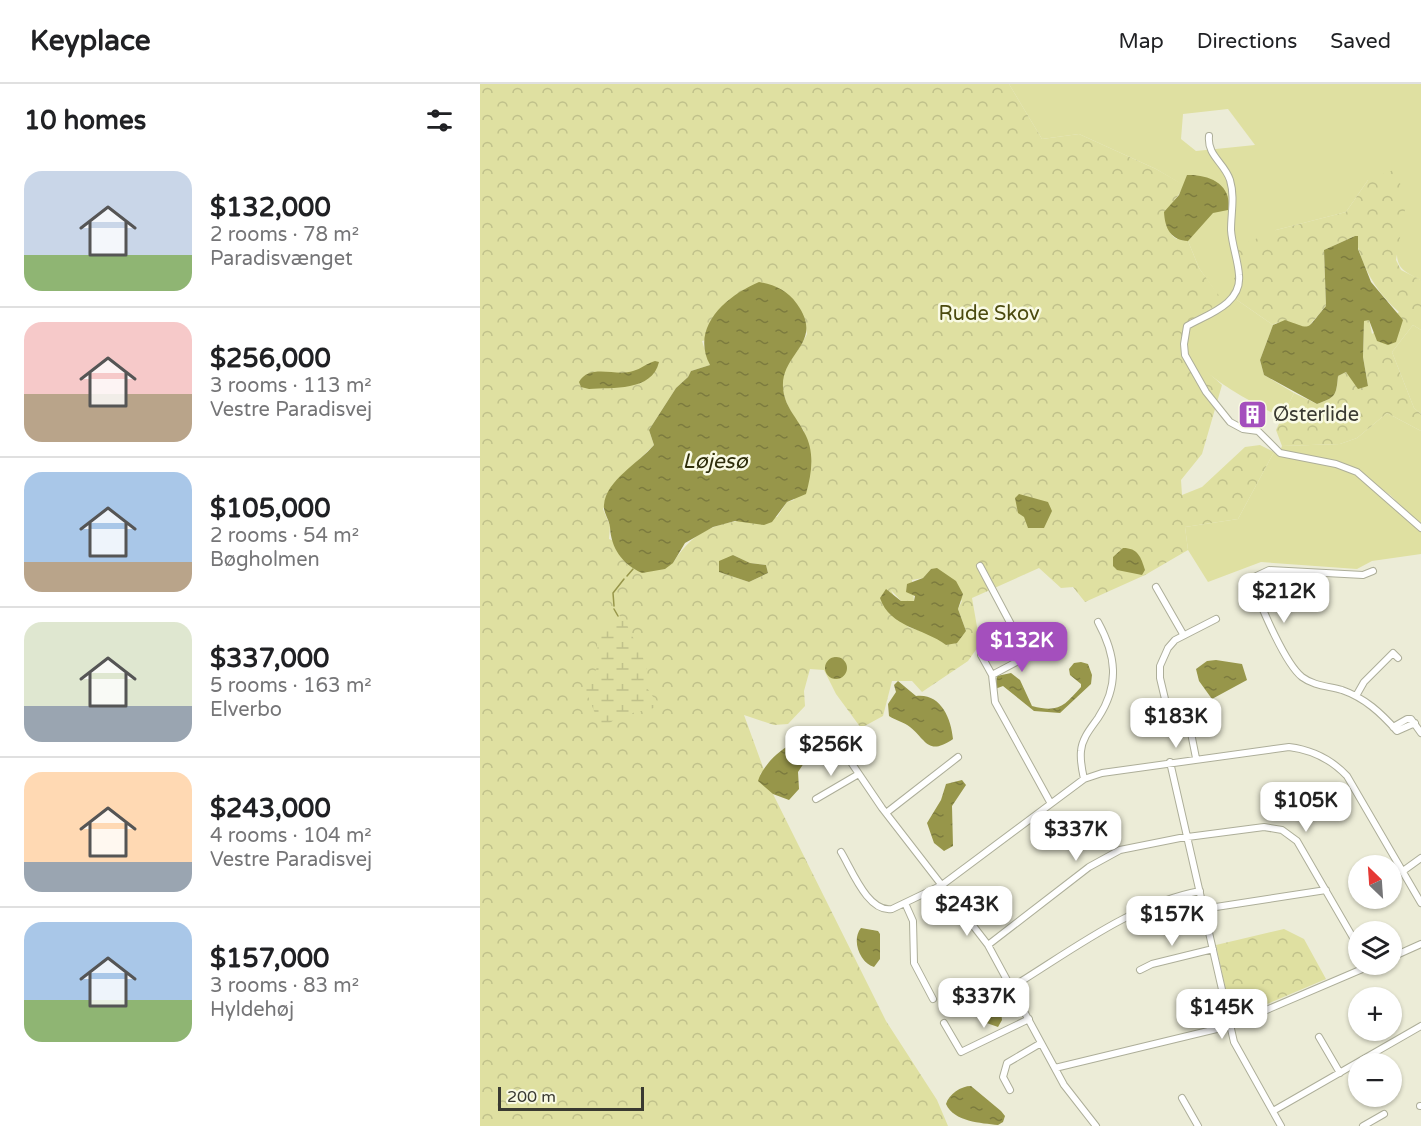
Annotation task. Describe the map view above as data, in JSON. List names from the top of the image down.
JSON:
{
  "water": ["Løjesø"],
  "parks": ["Rude Skov"],
  "places": {
    "building": ["Østerlide"]
  },
  "scale_bar": "200 m",
  "north": "top left",
  "page": {
    "header": "Keyplace",
    "nav": ["Map", "Directions", "Saved"],
    "heading": "10 homes",
    "list": [
      {
        "name": "$132,000",
        "note": "2 rooms · 78 m² · Paradisvænget"
      },
      {
        "name": "$256,000",
        "note": "3 rooms · 113 m² · Vestre Paradisvej"
      },
      {
        "name": "$105,000",
        "note": "2 rooms · 54 m² · Bøgholmen"
      },
      {
        "name": "$337,000",
        "note": "5 rooms · 163 m² · Elverbo"
      },
      {
        "name": "$243,000",
        "note": "4 rooms · 104 m² · Vestre Paradisvej"
      },
      {
        "name": "$157,000",
        "note": "3 rooms · 83 m² · Hyldehøj"
      }
    ],
    "price": [
      "$212K",
      "$132K",
      "$183K",
      "$256K",
      "$105K",
      "$337K",
      "$243K",
      "$157K",
      "$337K",
      "$145K"
    ],
    "map_buttons": ["+", "−"],
    "scale": "200 m"
  }
}
